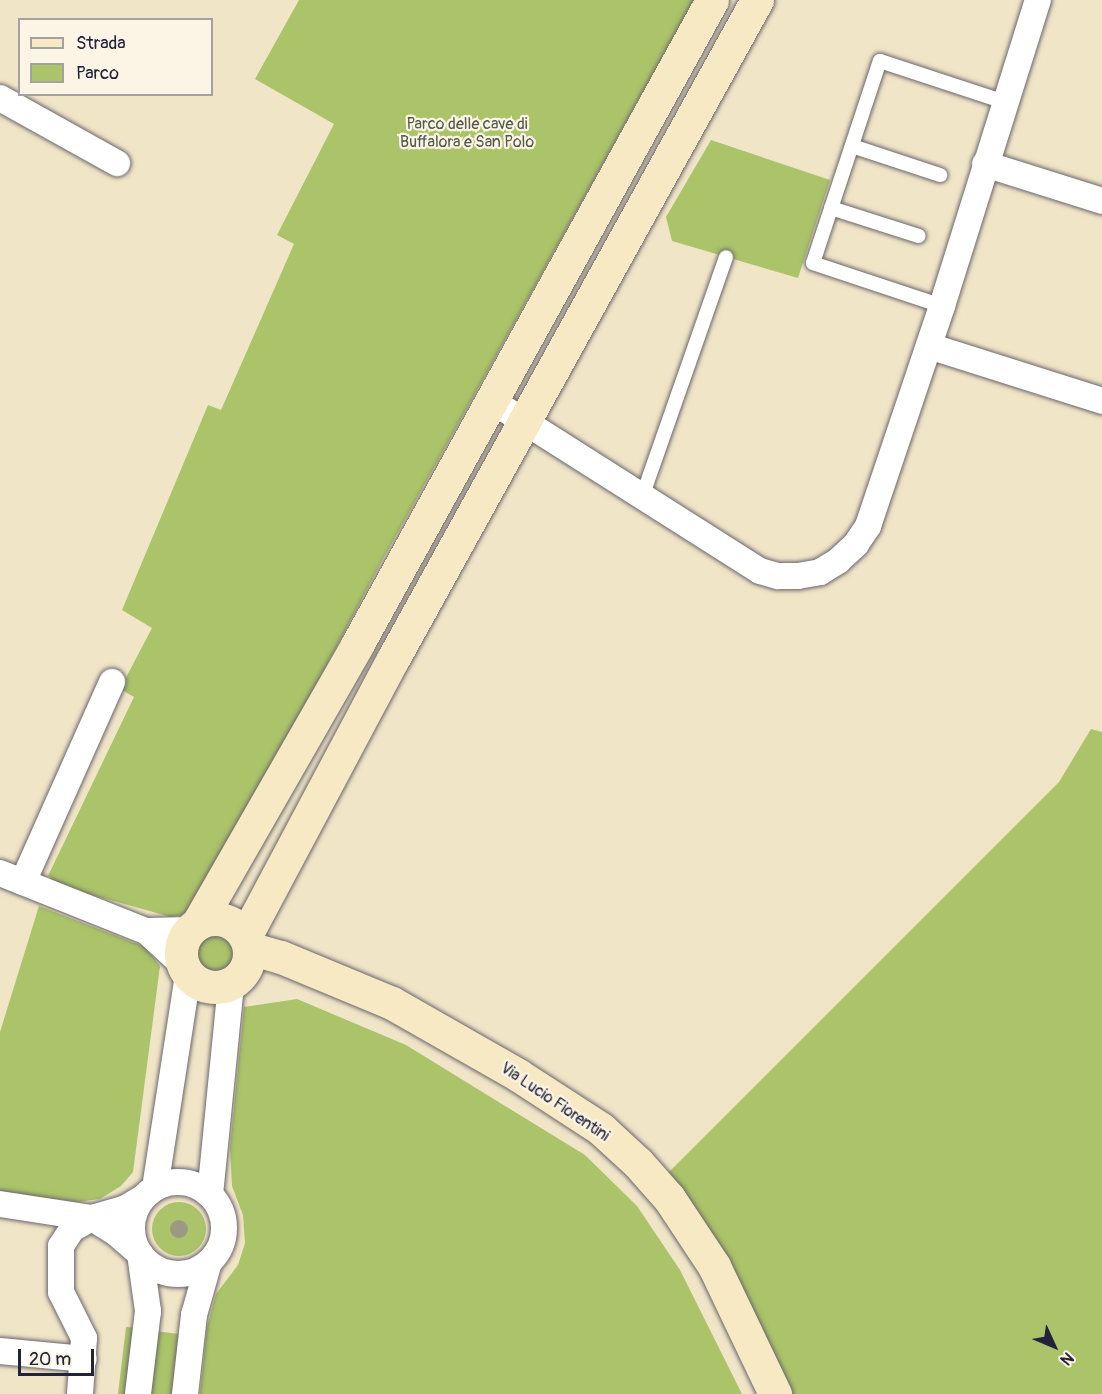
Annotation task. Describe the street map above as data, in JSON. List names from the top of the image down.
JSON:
{
  "streets": {
    "street": ["Via Lucio Fiorentini"]
  },
  "parks": ["Parco delle cave di Buffalora e San Polo"],
  "legend": ["Strada", "Parco"],
  "scale_bar": "20 m",
  "north": "bottom right"
}
